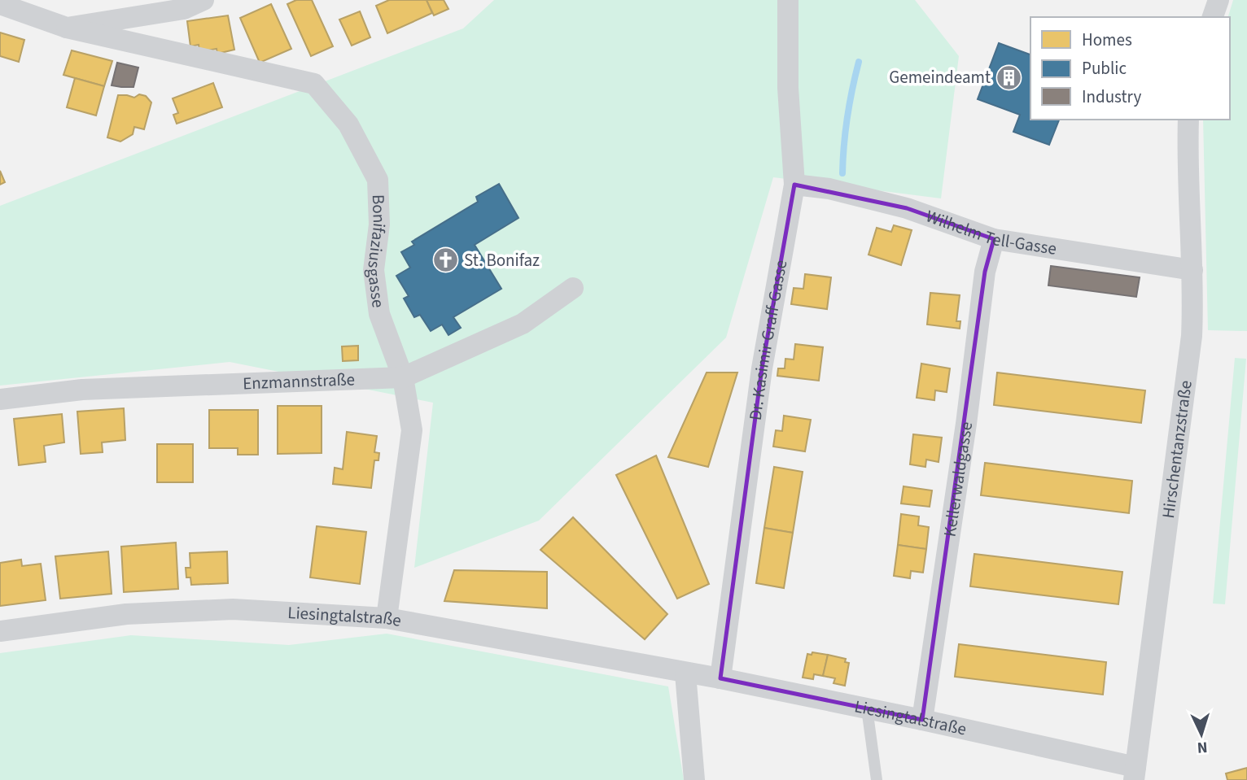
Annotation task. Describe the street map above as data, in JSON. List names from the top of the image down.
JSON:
{
  "streets": {
    "street": [
      "Wilhelm Tell-Gasse",
      "Bonifaziusgasse",
      "Dr. Kasimir Graff-Gasse",
      "Enzmannstraße",
      "Hirschentanzstraße",
      "Kellerwaldgasse",
      "Liesingtalstraße"
    ]
  },
  "crossings": [
    ["Wilhelm Tell-Gasse", "Dr. Kasimir Graff-Gasse"],
    ["Wilhelm Tell-Gasse", "Hirschentanzstraße"],
    ["Wilhelm Tell-Gasse", "Kellerwaldgasse"],
    ["Bonifaziusgasse", "Enzmannstraße"],
    ["Bonifaziusgasse", "Liesingtalstraße"],
    ["Dr. Kasimir Graff-Gasse", "Liesingtalstraße"],
    ["Hirschentanzstraße", "Liesingtalstraße"],
    ["Kellerwaldgasse", "Liesingtalstraße"]
  ],
  "places": {
    "building": ["Gemeindeamt"],
    "church": ["St. Bonifaz"]
  },
  "legend": ["Homes", "Public", "Industry"],
  "north": "bottom"
}
